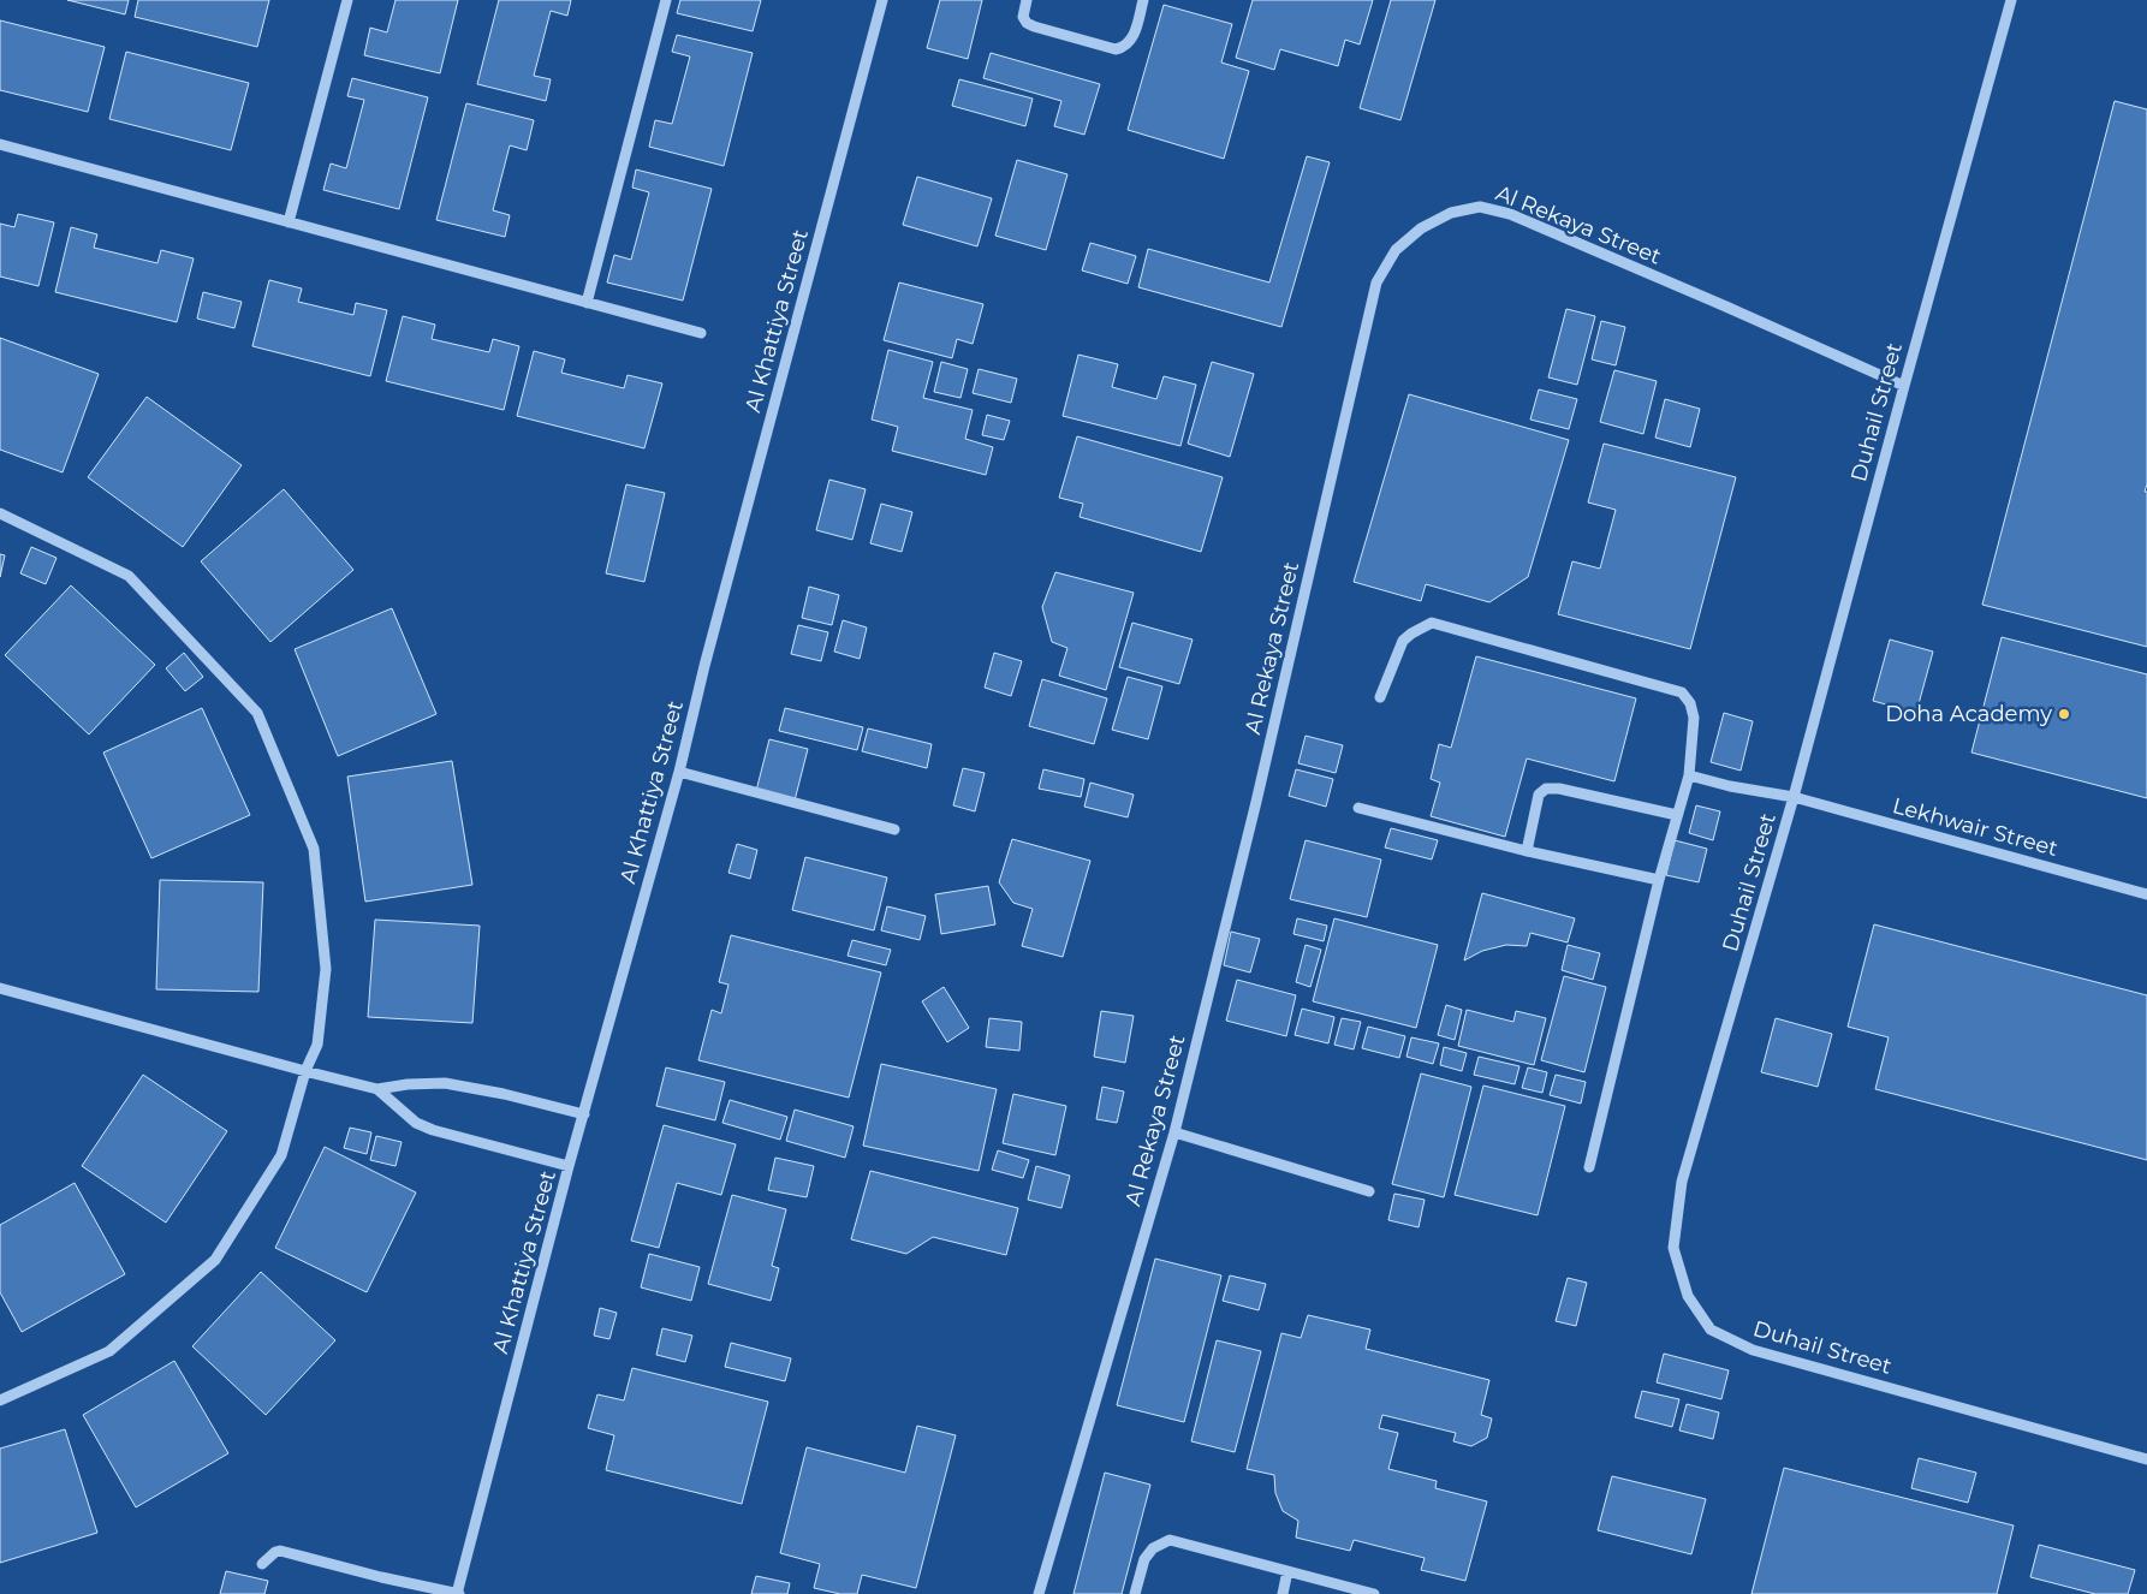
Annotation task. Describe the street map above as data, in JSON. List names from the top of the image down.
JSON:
{
  "streets": {
    "street": [
      "Al Rekaya Street",
      "Al Khattiya Street",
      "Duhail Street",
      "Lekhwair Street"
    ]
  },
  "crossings": [
    ["Al Rekaya Street", "Duhail Street"],
    ["Duhail Street", "Lekhwair Street"]
  ],
  "places": ["Doha Academy"]
}
